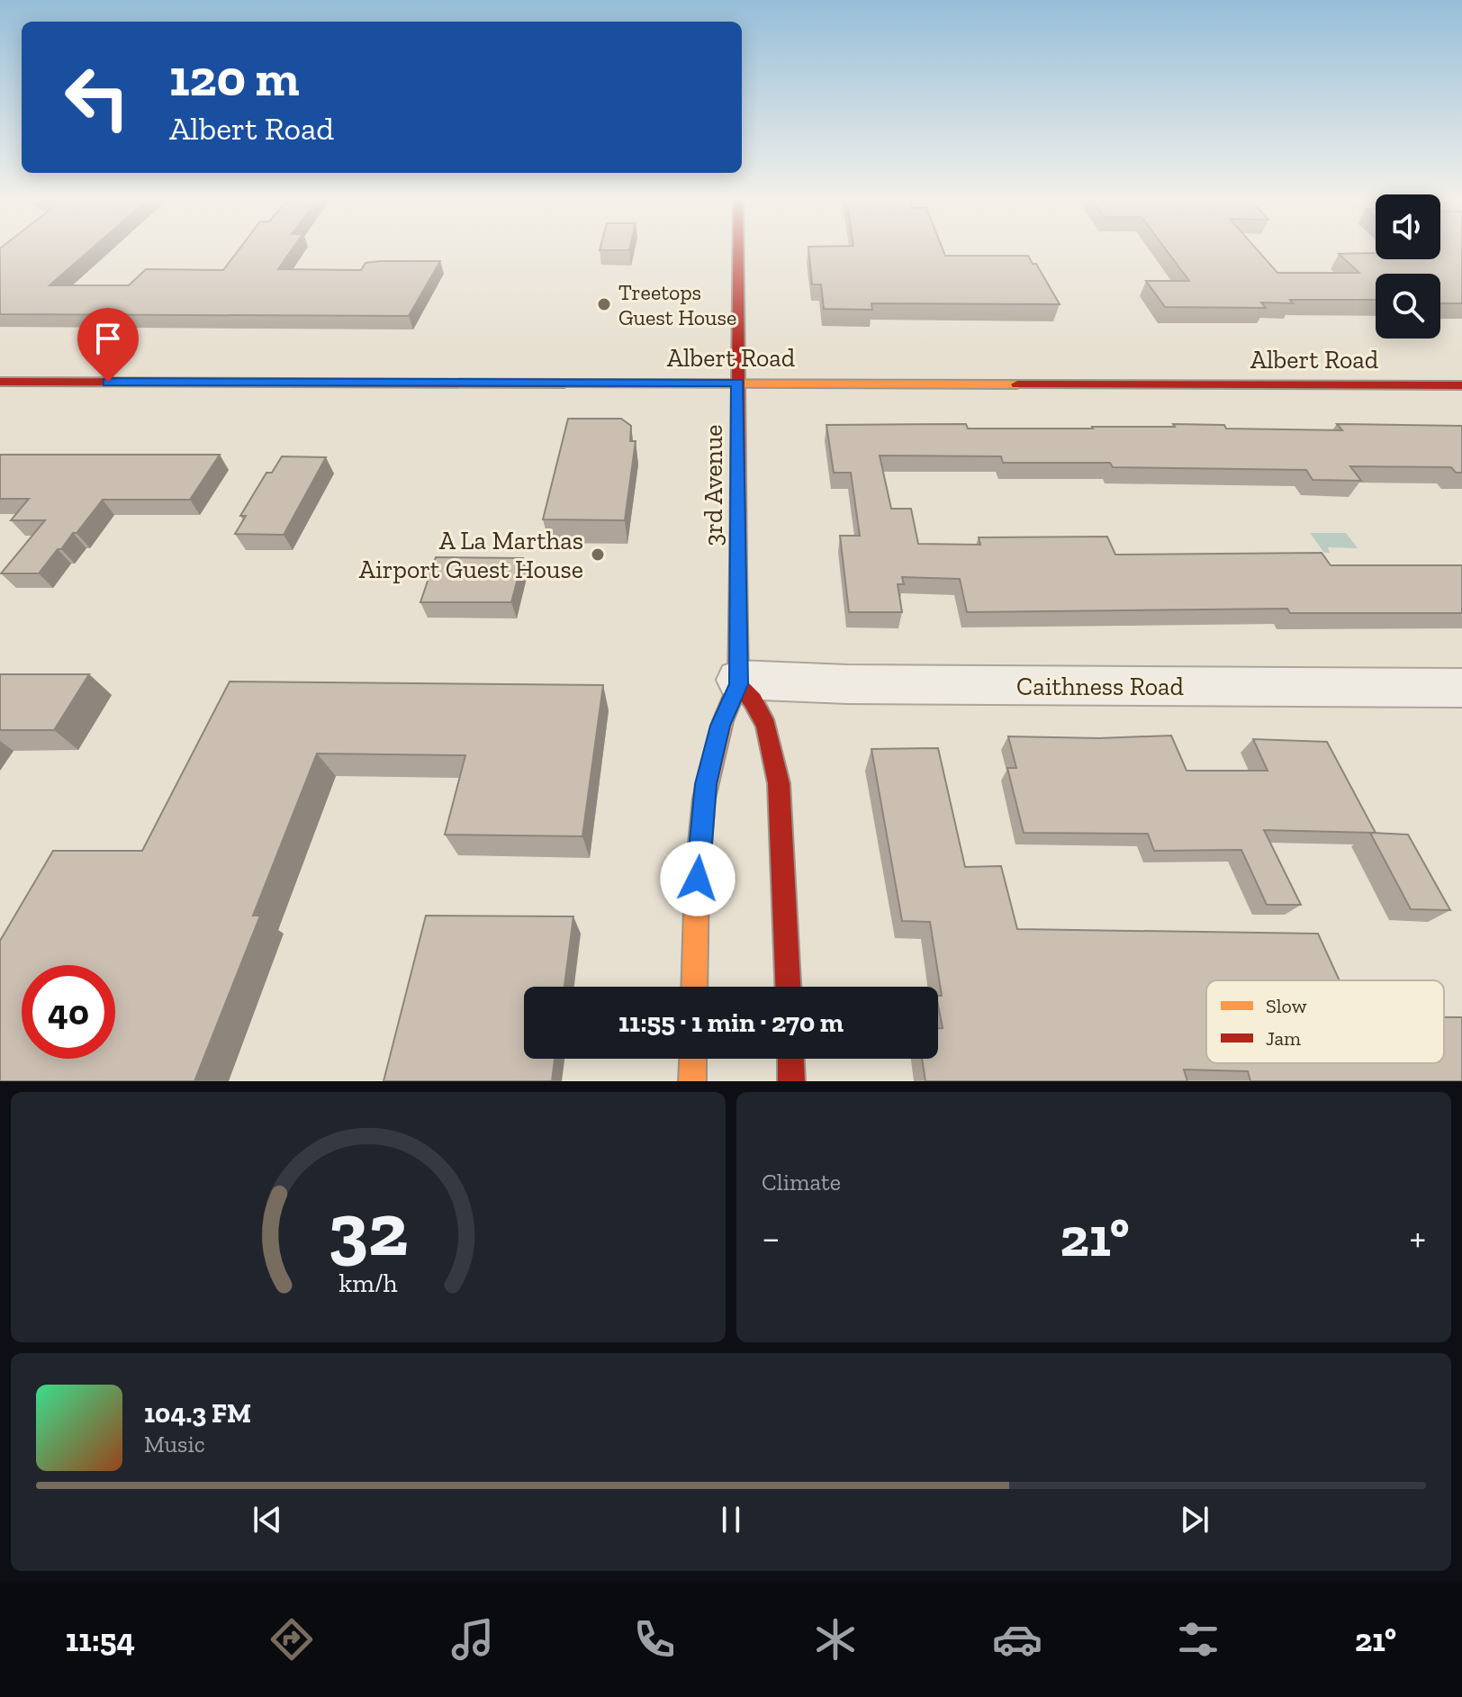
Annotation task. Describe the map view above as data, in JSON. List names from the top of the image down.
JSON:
{
  "streets": {
    "street": ["Albert Road", "3rd Avenue", "Caithness Road"]
  },
  "crossings": [
    ["Albert Road", "3rd Avenue"],
    ["3rd Avenue", "Caithness Road"]
  ],
  "places": ["Treetops Guest House", "A La Marthas Airport Guest House"],
  "legend": ["Slow", "Jam"],
  "page": {
    "turn": ["120 m", "Albert Road"],
    "limit": "40",
    "trip": "11:55 · 1 min · 270 m",
    "tile": "Climate",
    "heat": ["−", "21°", "+"],
    "song": ["104.3 FM", "Music"],
    "tabs": ["11:54", "21°"],
    "gauge": ["32", "km/h"]
  }
}
